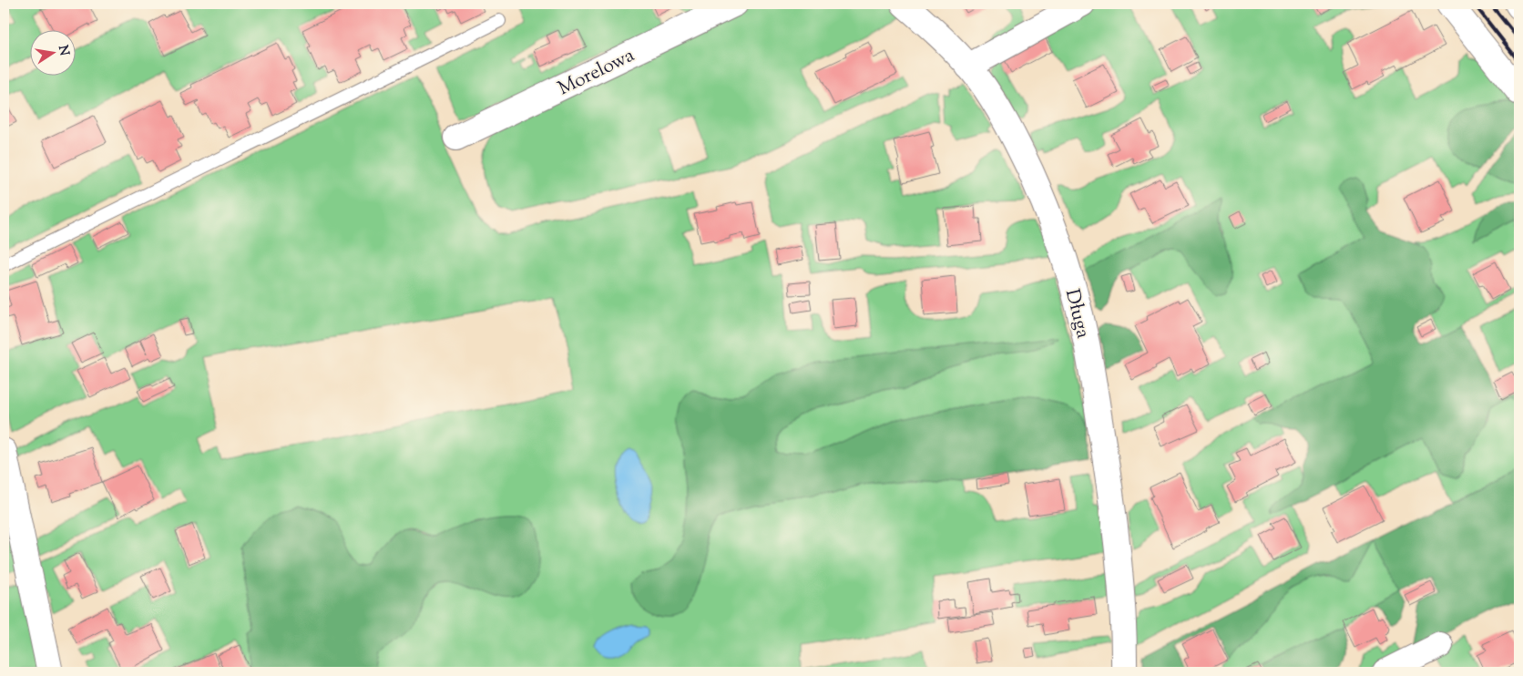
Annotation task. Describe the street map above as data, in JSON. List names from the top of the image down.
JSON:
{
  "streets": {
    "street": ["Morelowa", "Długa"]
  },
  "north": "right"
}
